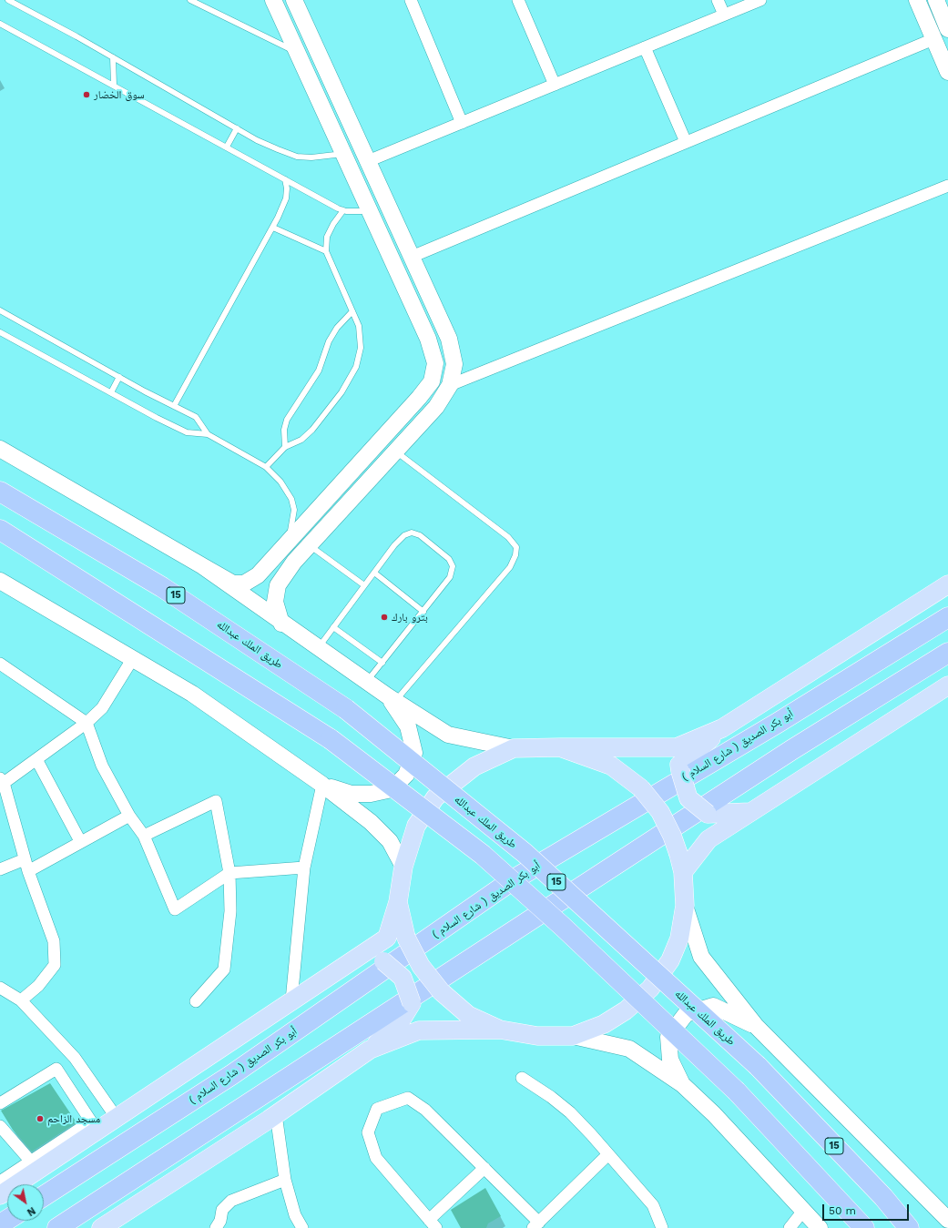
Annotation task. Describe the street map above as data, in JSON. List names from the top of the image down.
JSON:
{
  "streets": {
    "highway": ["15", "طريق الملك عبدالله", "( شارع السلام ) أبو بكر الصديق"]
  },
  "places": ["سوق الخضار", "بترو بارك", "مسجد الزاحم"],
  "scale_bar": "50 m",
  "north": "bottom right"
}
